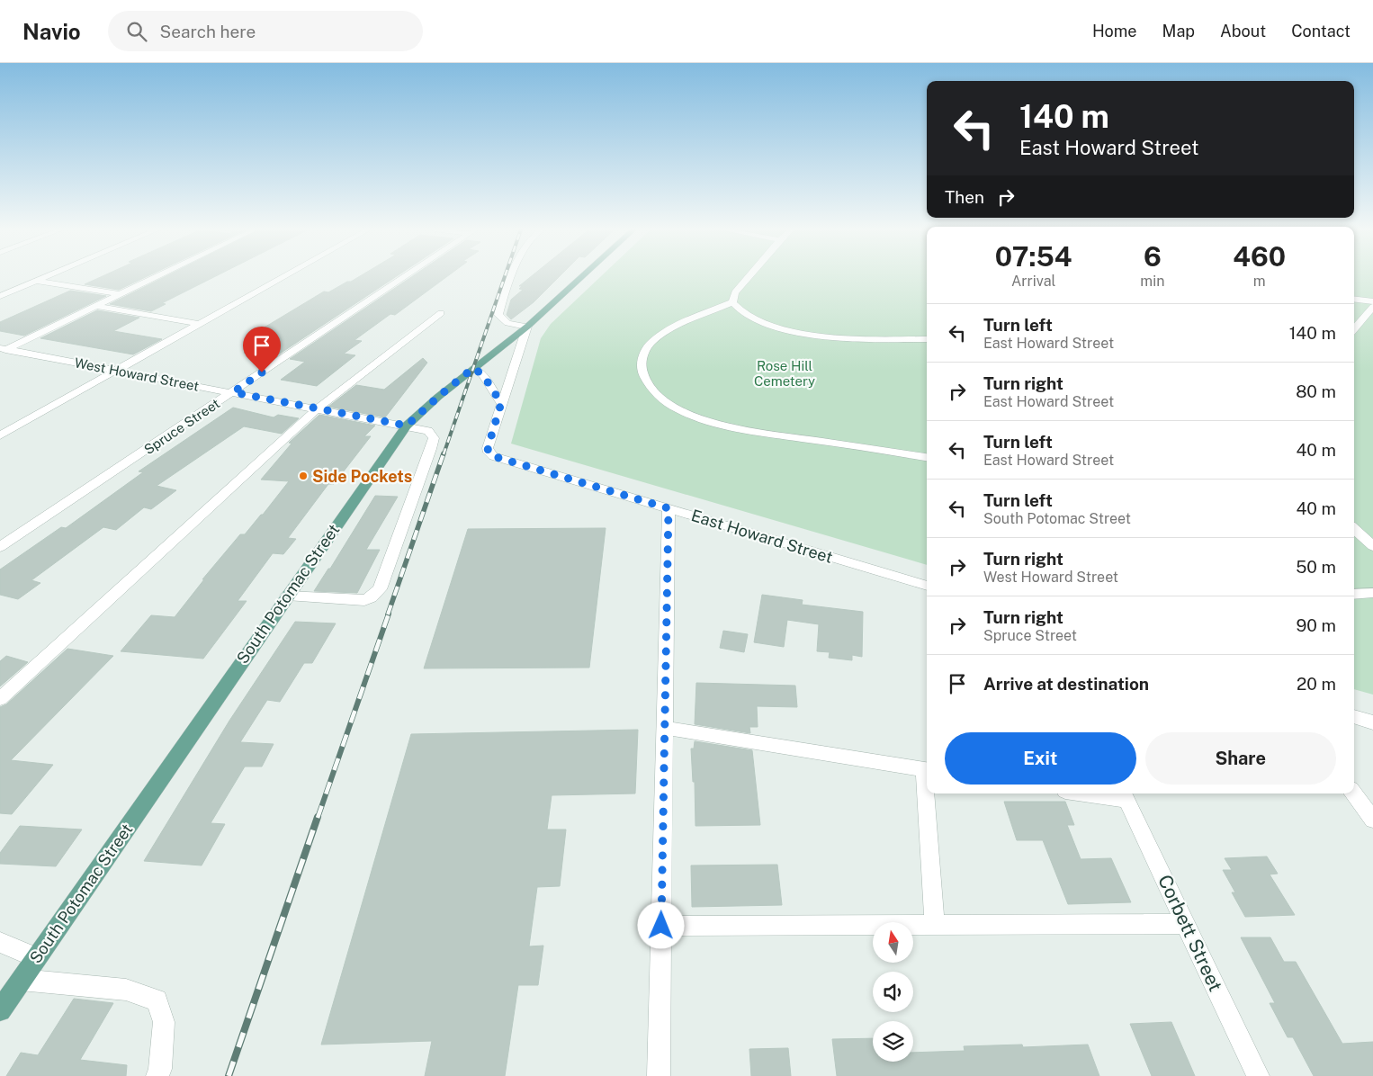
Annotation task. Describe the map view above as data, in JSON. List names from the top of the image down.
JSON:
{
  "streets": {
    "main road": ["South Potomac Street"],
    "street": [
      "West Howard Street",
      "Spruce Street",
      "East Howard Street",
      "Corbett Street"
    ]
  },
  "crossings": [
    ["West Howard Street", "Spruce Street"],
    ["West Howard Street", "South Potomac Street"],
    ["East Howard Street", "South Potomac Street"]
  ],
  "parks": ["Rose Hill Cemetery"],
  "places": ["Side Pockets"],
  "north": "top",
  "page": {
    "header": "Navio",
    "search": "Search here",
    "nav": [
      "Home",
      "Map",
      "About",
      "Contact"
    ],
    "turn": ["140 m", "East Howard Street"],
    "then": "Then",
    "eta": [
      "07:54",
      "Arrival",
      "6",
      "min",
      "460",
      "m"
    ],
    "list": [
      {
        "name": "Turn left",
        "note": "East Howard Street",
        "value": "140 m"
      },
      {
        "name": "Turn right",
        "note": "East Howard Street",
        "value": "80 m"
      },
      {
        "name": "Turn left",
        "note": "East Howard Street",
        "value": "40 m"
      },
      {
        "name": "Turn left",
        "note": "South Potomac Street",
        "value": "40 m"
      },
      {
        "name": "Turn right",
        "note": "West Howard Street",
        "value": "50 m"
      },
      {
        "name": "Turn right",
        "note": "Spruce Street",
        "value": "90 m"
      },
      {
        "name": "Arrive at destination",
        "value": "20 m"
      }
    ],
    "buttons": ["Exit", "Share"]
  }
}
